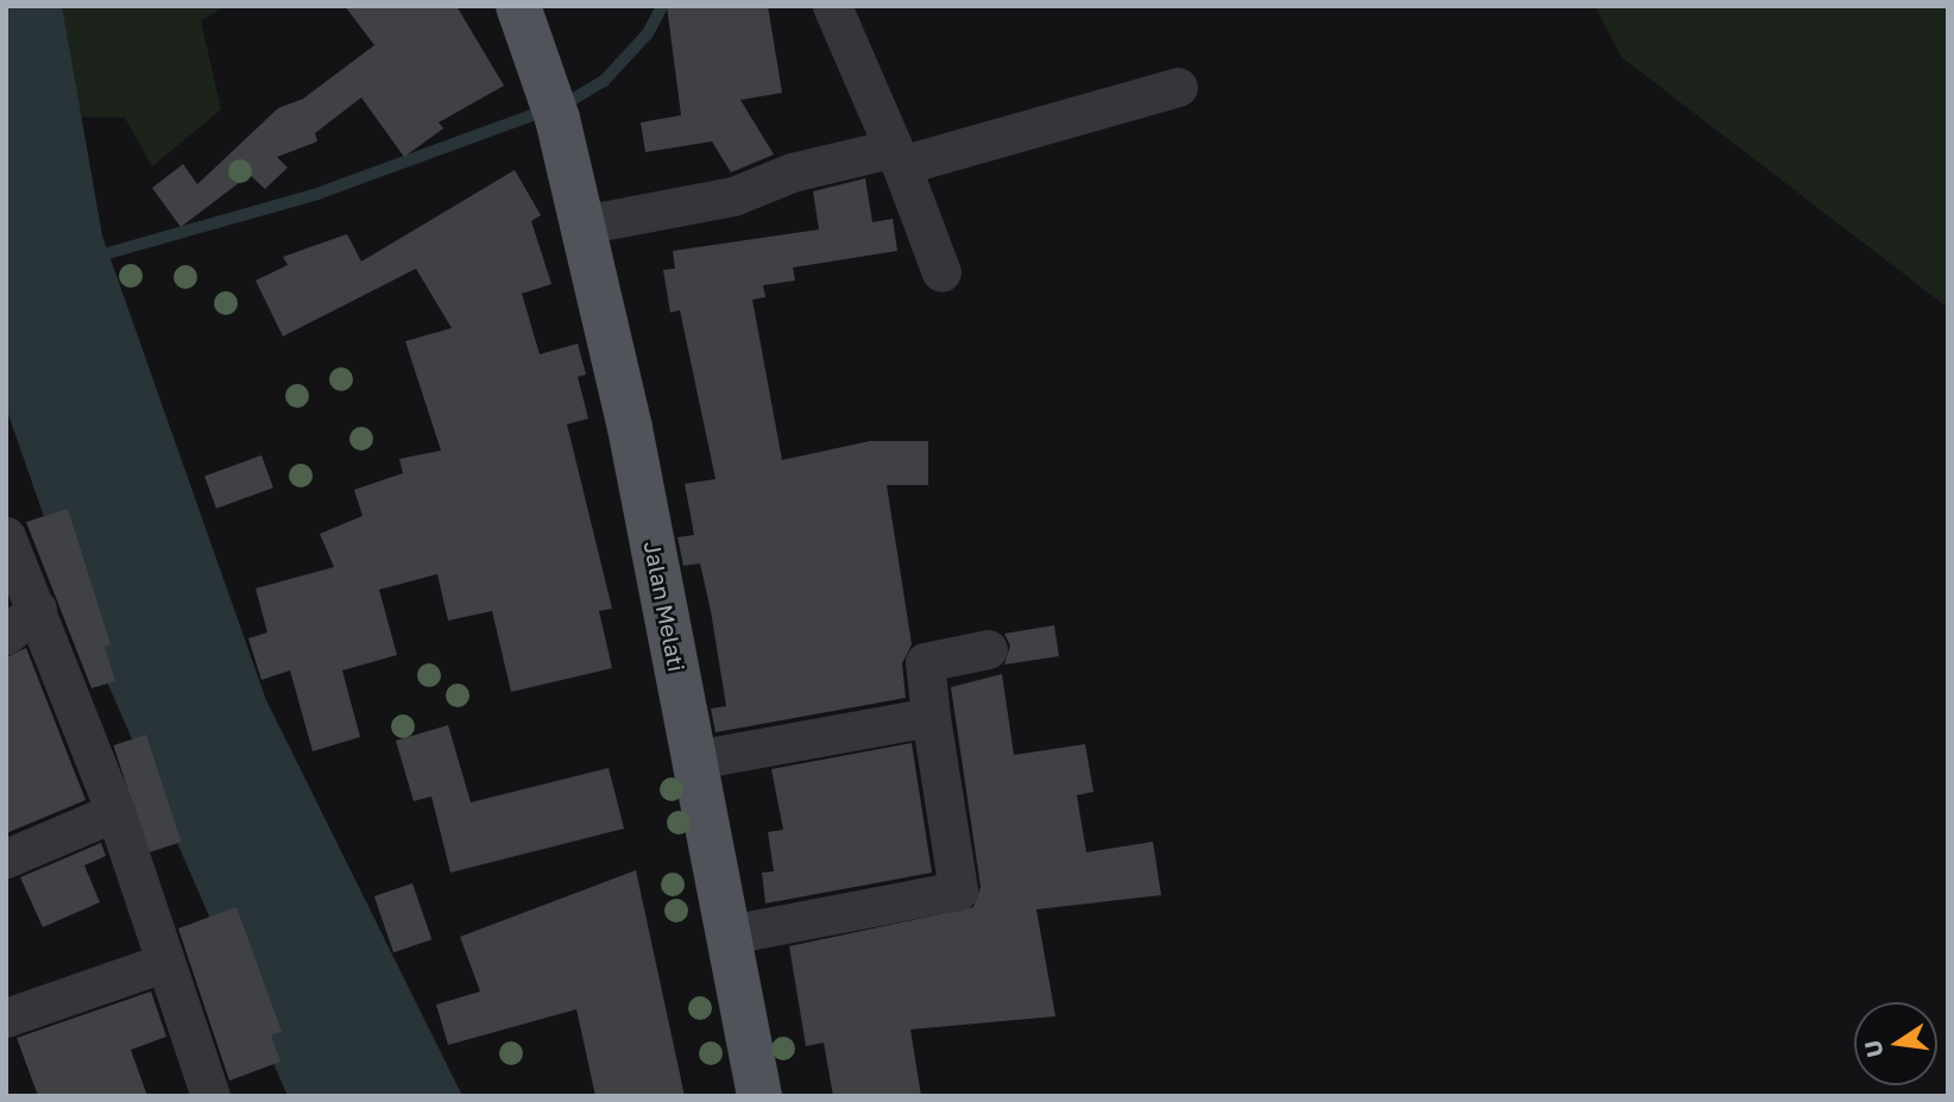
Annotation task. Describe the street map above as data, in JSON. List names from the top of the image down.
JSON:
{
  "streets": {
    "main road": ["Jalan Melati"]
  },
  "north": "left"
}
